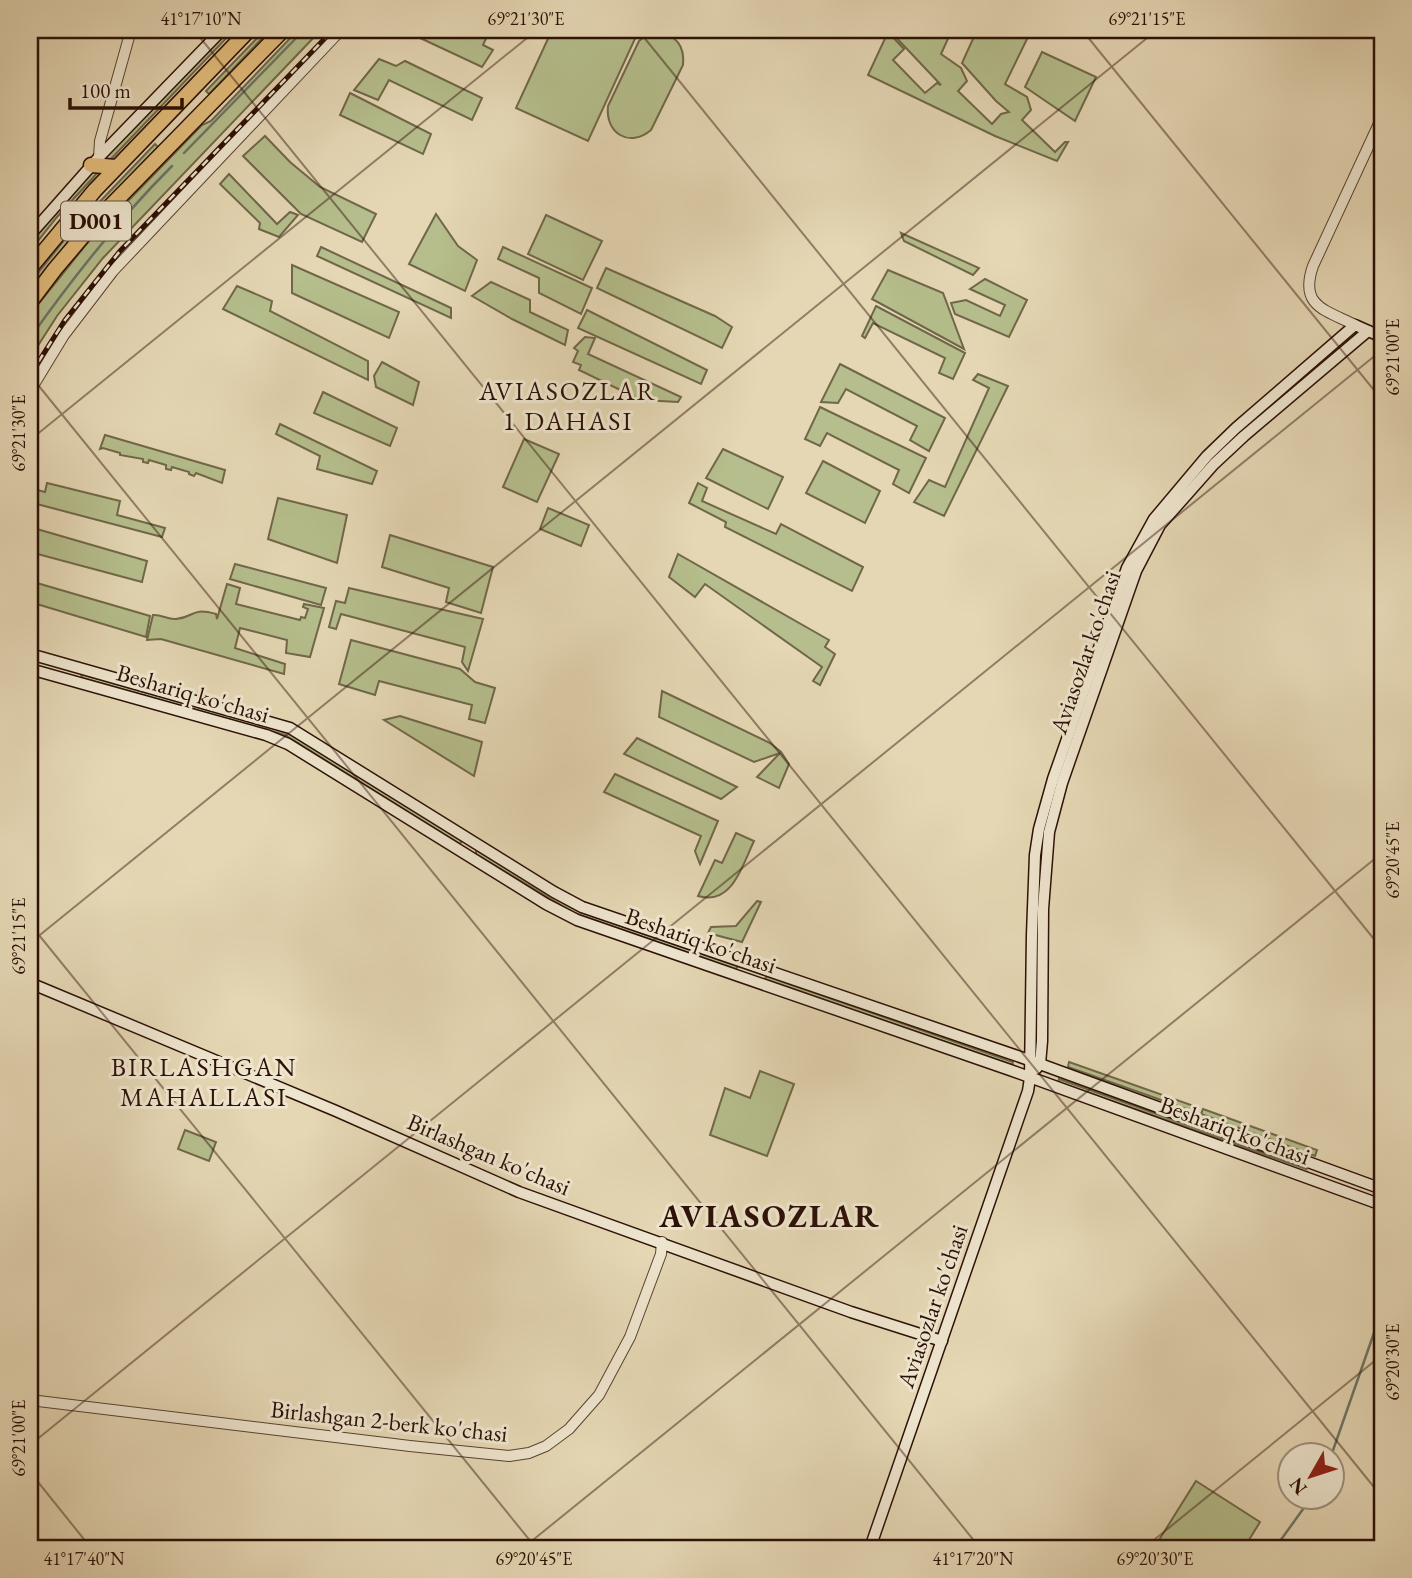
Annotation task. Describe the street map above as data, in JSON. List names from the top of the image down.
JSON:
{
  "streets": {
    "highway": ["D001"],
    "main road": ["Aviasozlar ko'chasi", "Beshariq ko'chasi", "Birlashgan ko'chasi"],
    "street": ["Birlashgan 2-berk ko'chasi"]
  },
  "crossings": [
    ["Aviasozlar ko'chasi", "Beshariq ko'chasi"],
    ["Aviasozlar ko'chasi", "Birlashgan ko'chasi"],
    ["Birlashgan ko'chasi", "Birlashgan 2-berk ko'chasi"]
  ],
  "districts": ["AVIASOZLAR 1 DAHASI", "BIRLASHGAN MAHALLASI", "AVIASOZLAR"],
  "scale_bar": "100 m",
  "north": "bottom left",
  "coordinates": [
    "41°17'10\"N",
    "69°21'30\"E",
    "69°21'15\"E",
    "69°21'00\"E",
    "69°20'45\"E",
    "69°20'30\"E",
    "41°17'40\"N",
    "41°17'20\"N"
  ]
}
